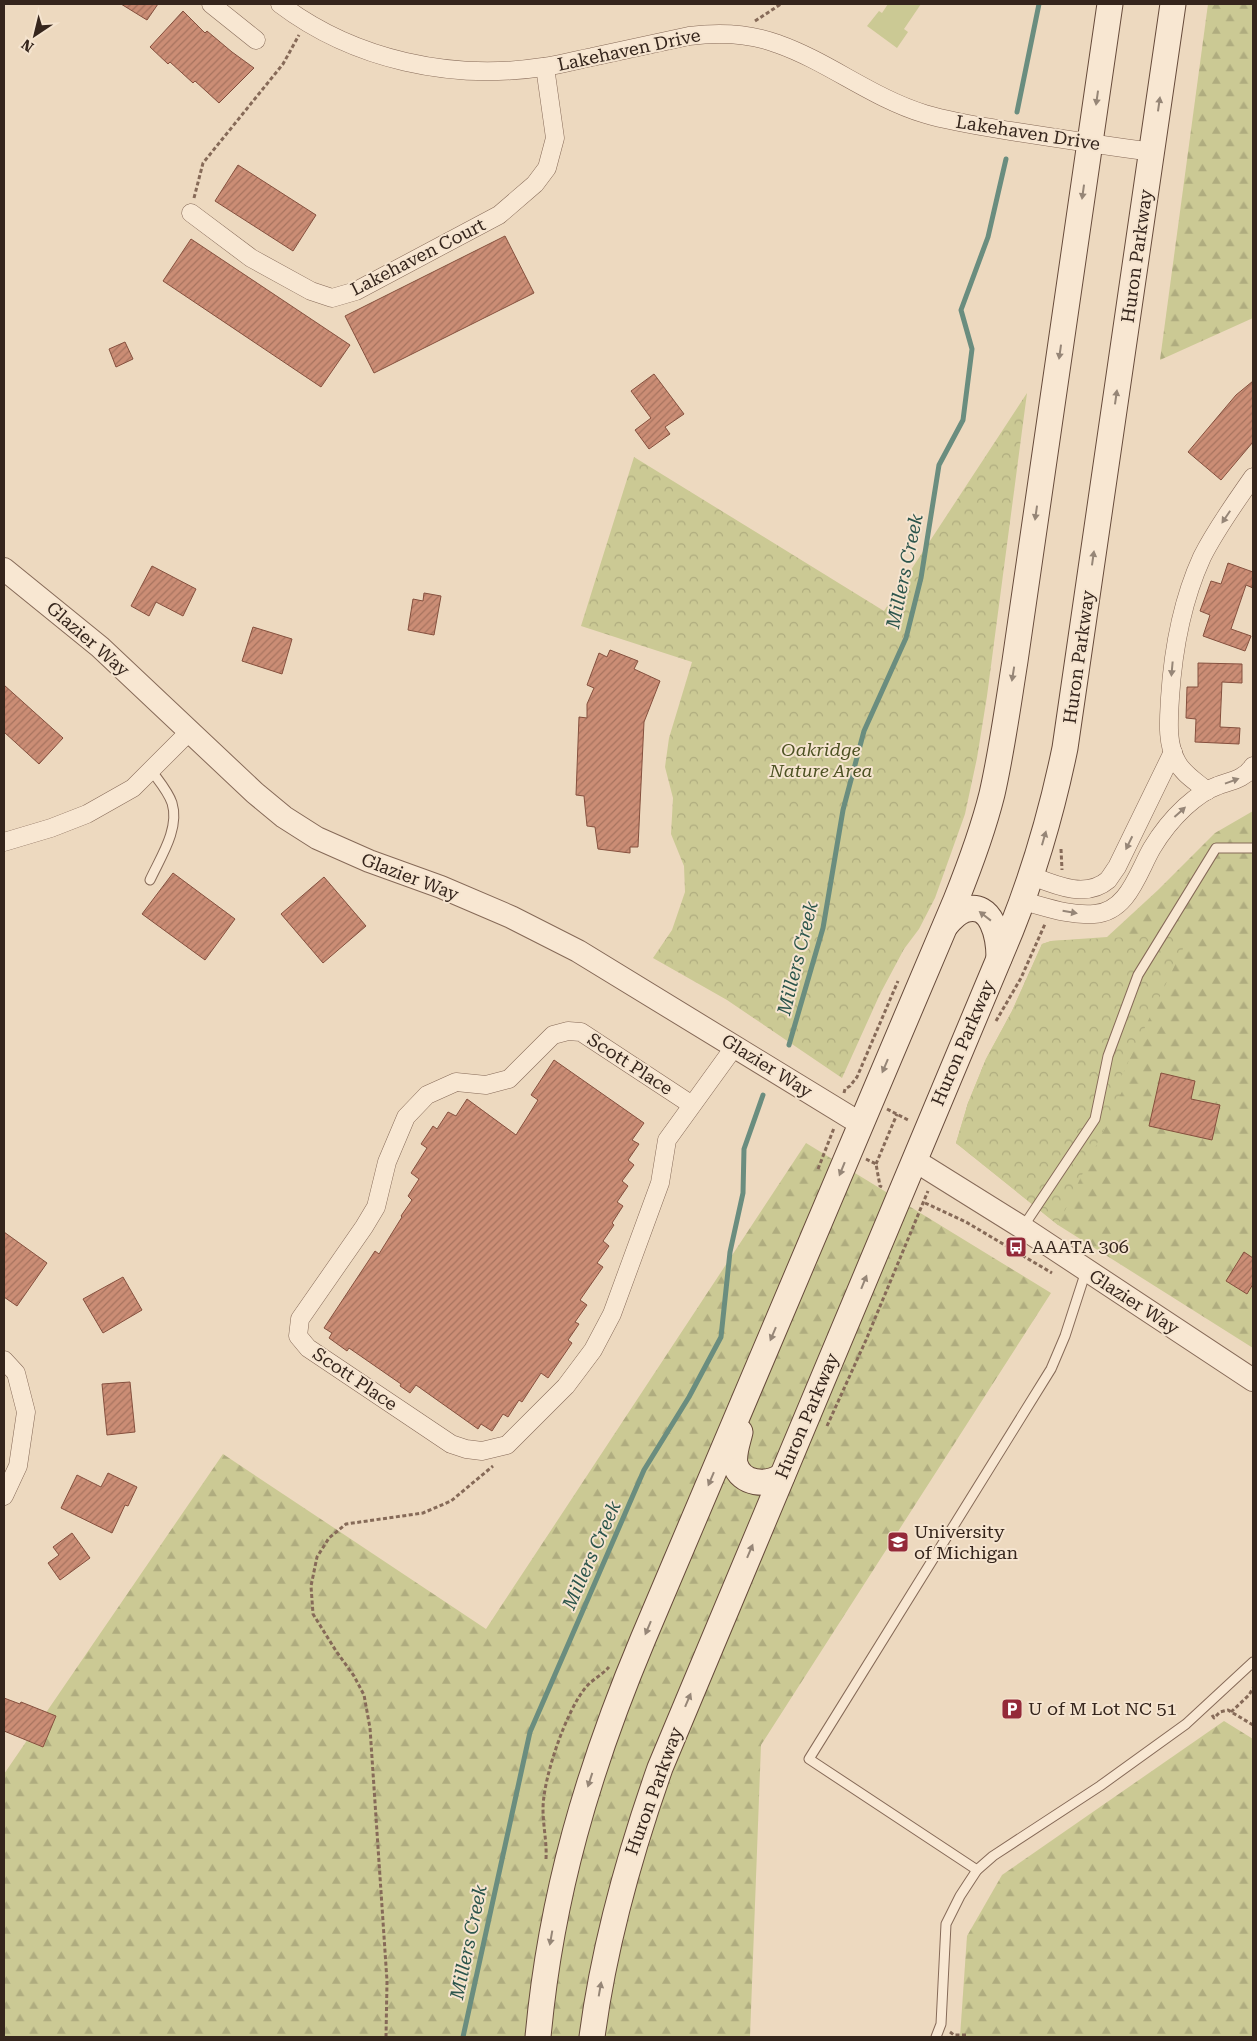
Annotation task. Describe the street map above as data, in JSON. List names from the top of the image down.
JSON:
{
  "streets": {
    "main road": ["Huron Parkway"],
    "street": [
      "Lakehaven Drive",
      "Lakehaven Court",
      "Glazier Way",
      "Scott Place"
    ]
  },
  "crossings": [
    ["Lakehaven Drive", "Huron Parkway"],
    ["Lakehaven Drive", "Lakehaven Court"],
    ["Huron Parkway", "Glazier Way"],
    ["Glazier Way", "Scott Place"]
  ],
  "water": ["Millers Creek"],
  "parks": ["Oakridge Nature Area"],
  "places": {
    "bus stop": ["AAATA 306"],
    "school or university": ["University of Michigan"],
    "parking": ["U of M Lot NC 51"]
  },
  "north": "bottom left"
}
